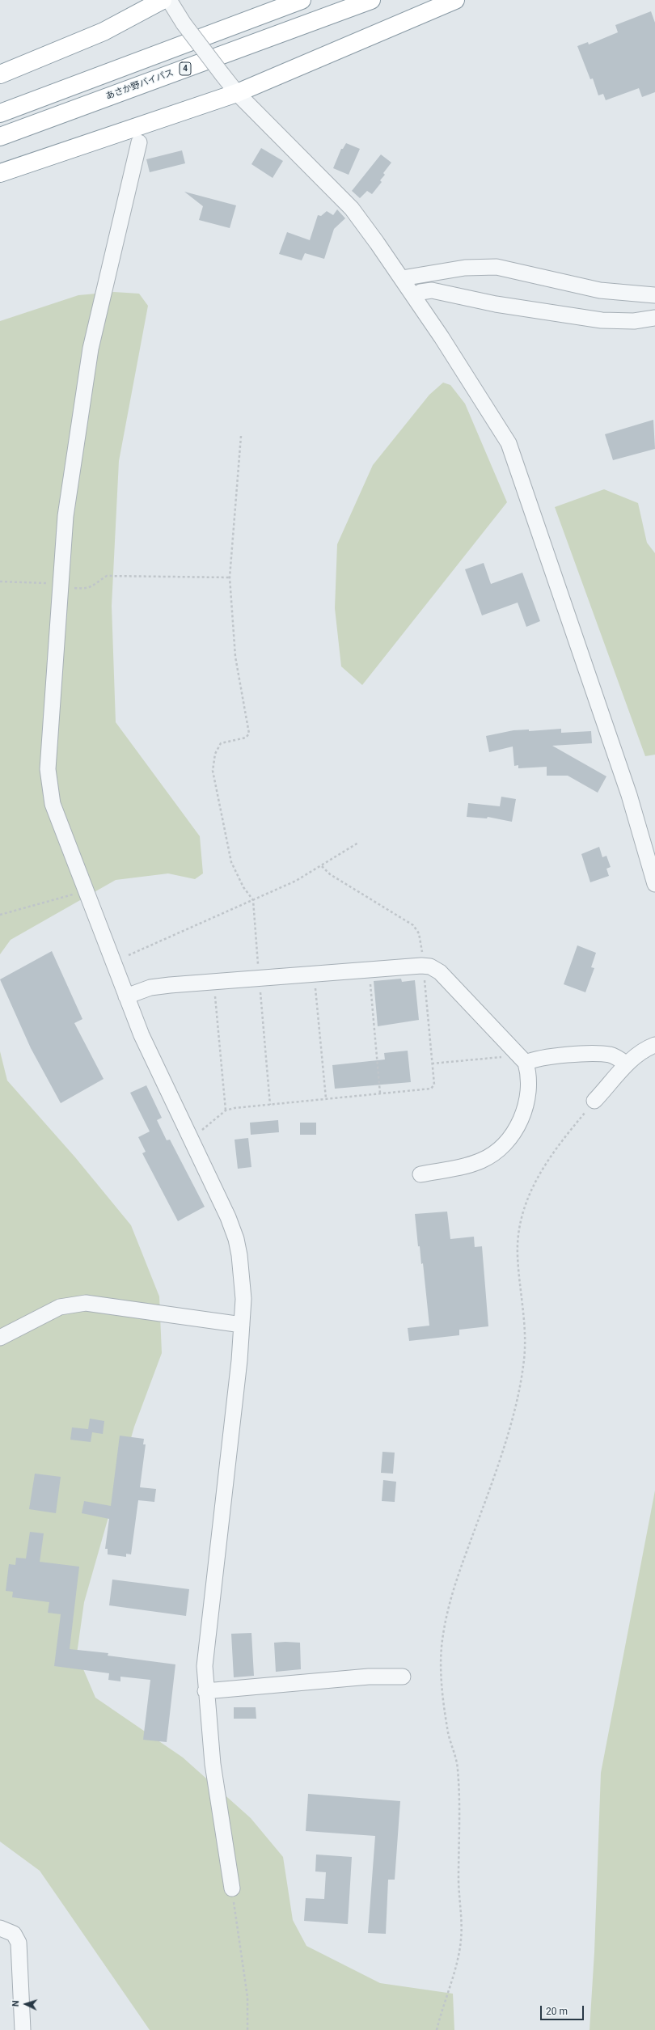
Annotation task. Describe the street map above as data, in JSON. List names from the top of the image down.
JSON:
{
  "streets": {
    "highway": ["4", "あさか野バイパス"]
  },
  "scale_bar": "20 m",
  "north": "left"
}
